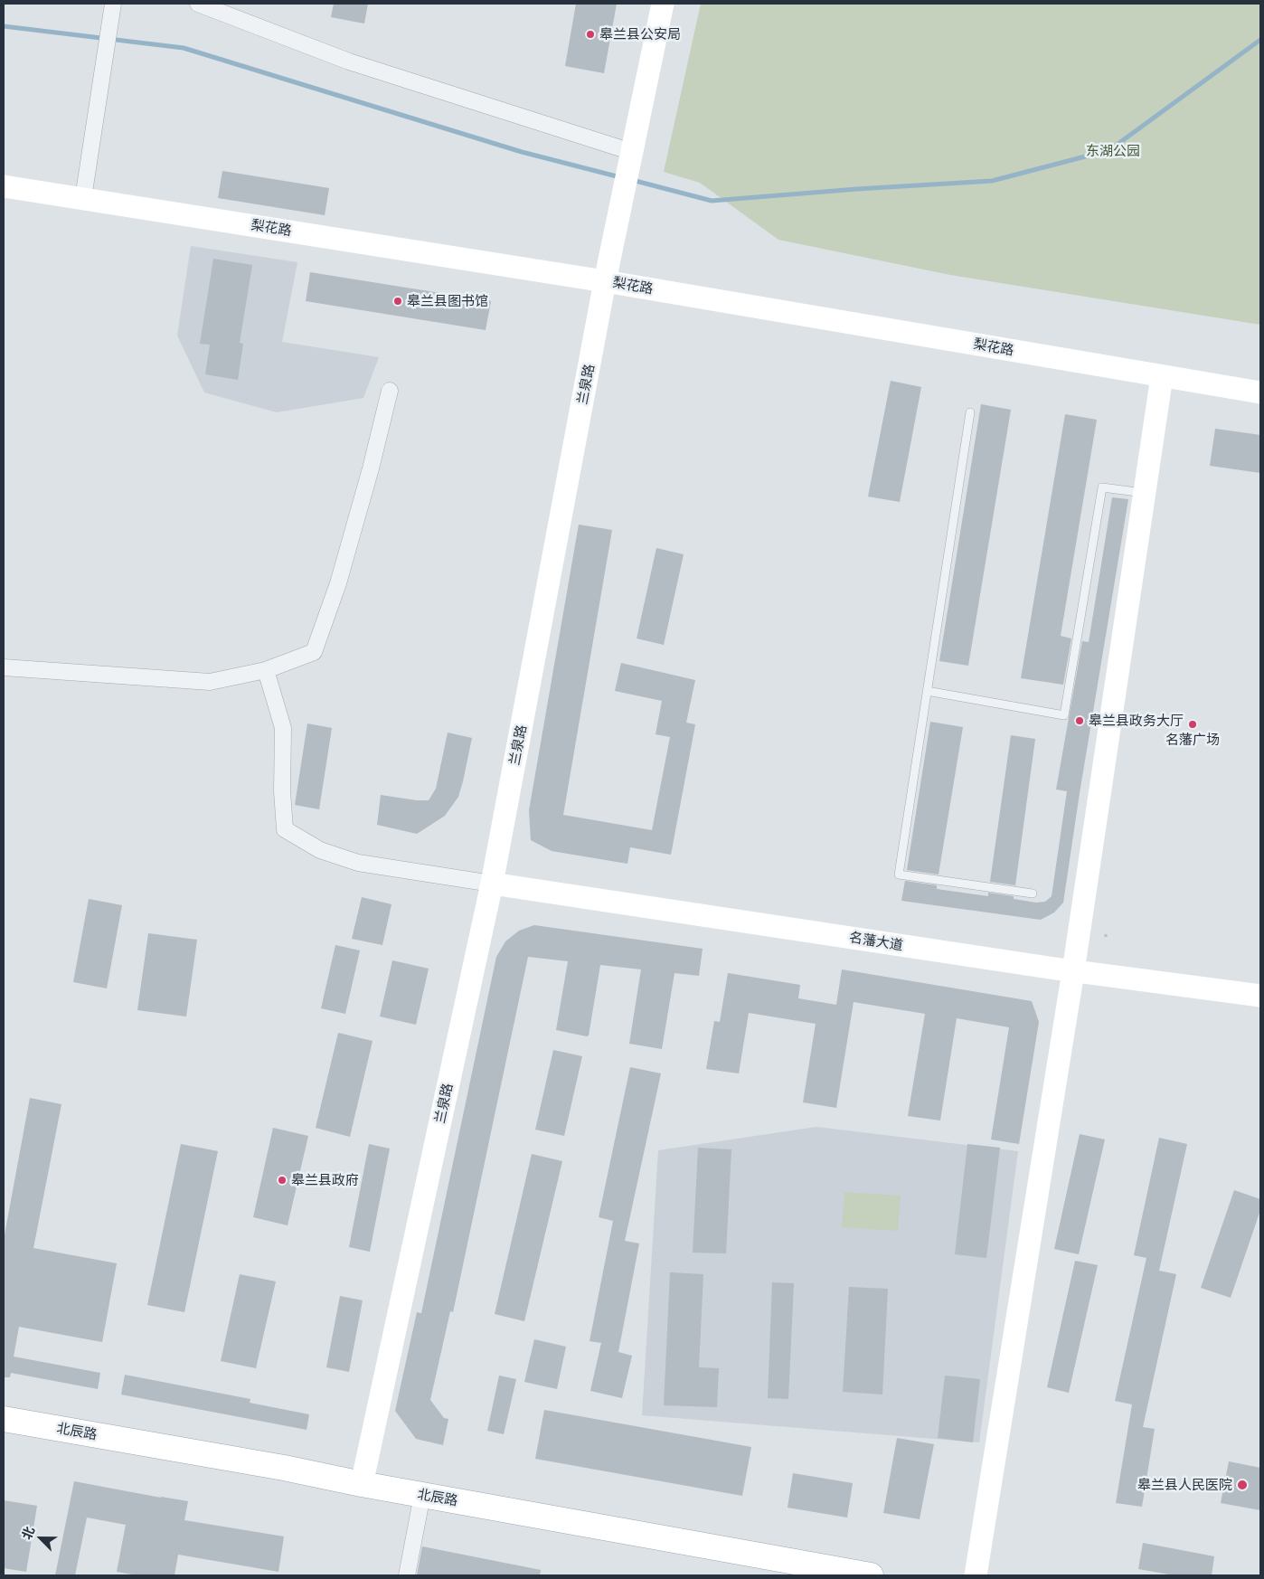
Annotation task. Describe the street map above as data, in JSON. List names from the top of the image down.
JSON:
{
  "streets": {
    "main road": ["北辰路"],
    "street": ["梨花路", "兰泉路", "名藩大道"]
  },
  "crossings": [
    ["梨花路", "兰泉路"],
    ["兰泉路", "名藩大道"],
    ["兰泉路", "北辰路"]
  ],
  "parks": ["东湖公园"],
  "places": [
    "皋兰县公安局",
    "皋兰县图书馆",
    "皋兰县政务大厅",
    "名藩广场",
    "皋兰县政府",
    "皋兰县人民医院"
  ],
  "north": "top left"
}
